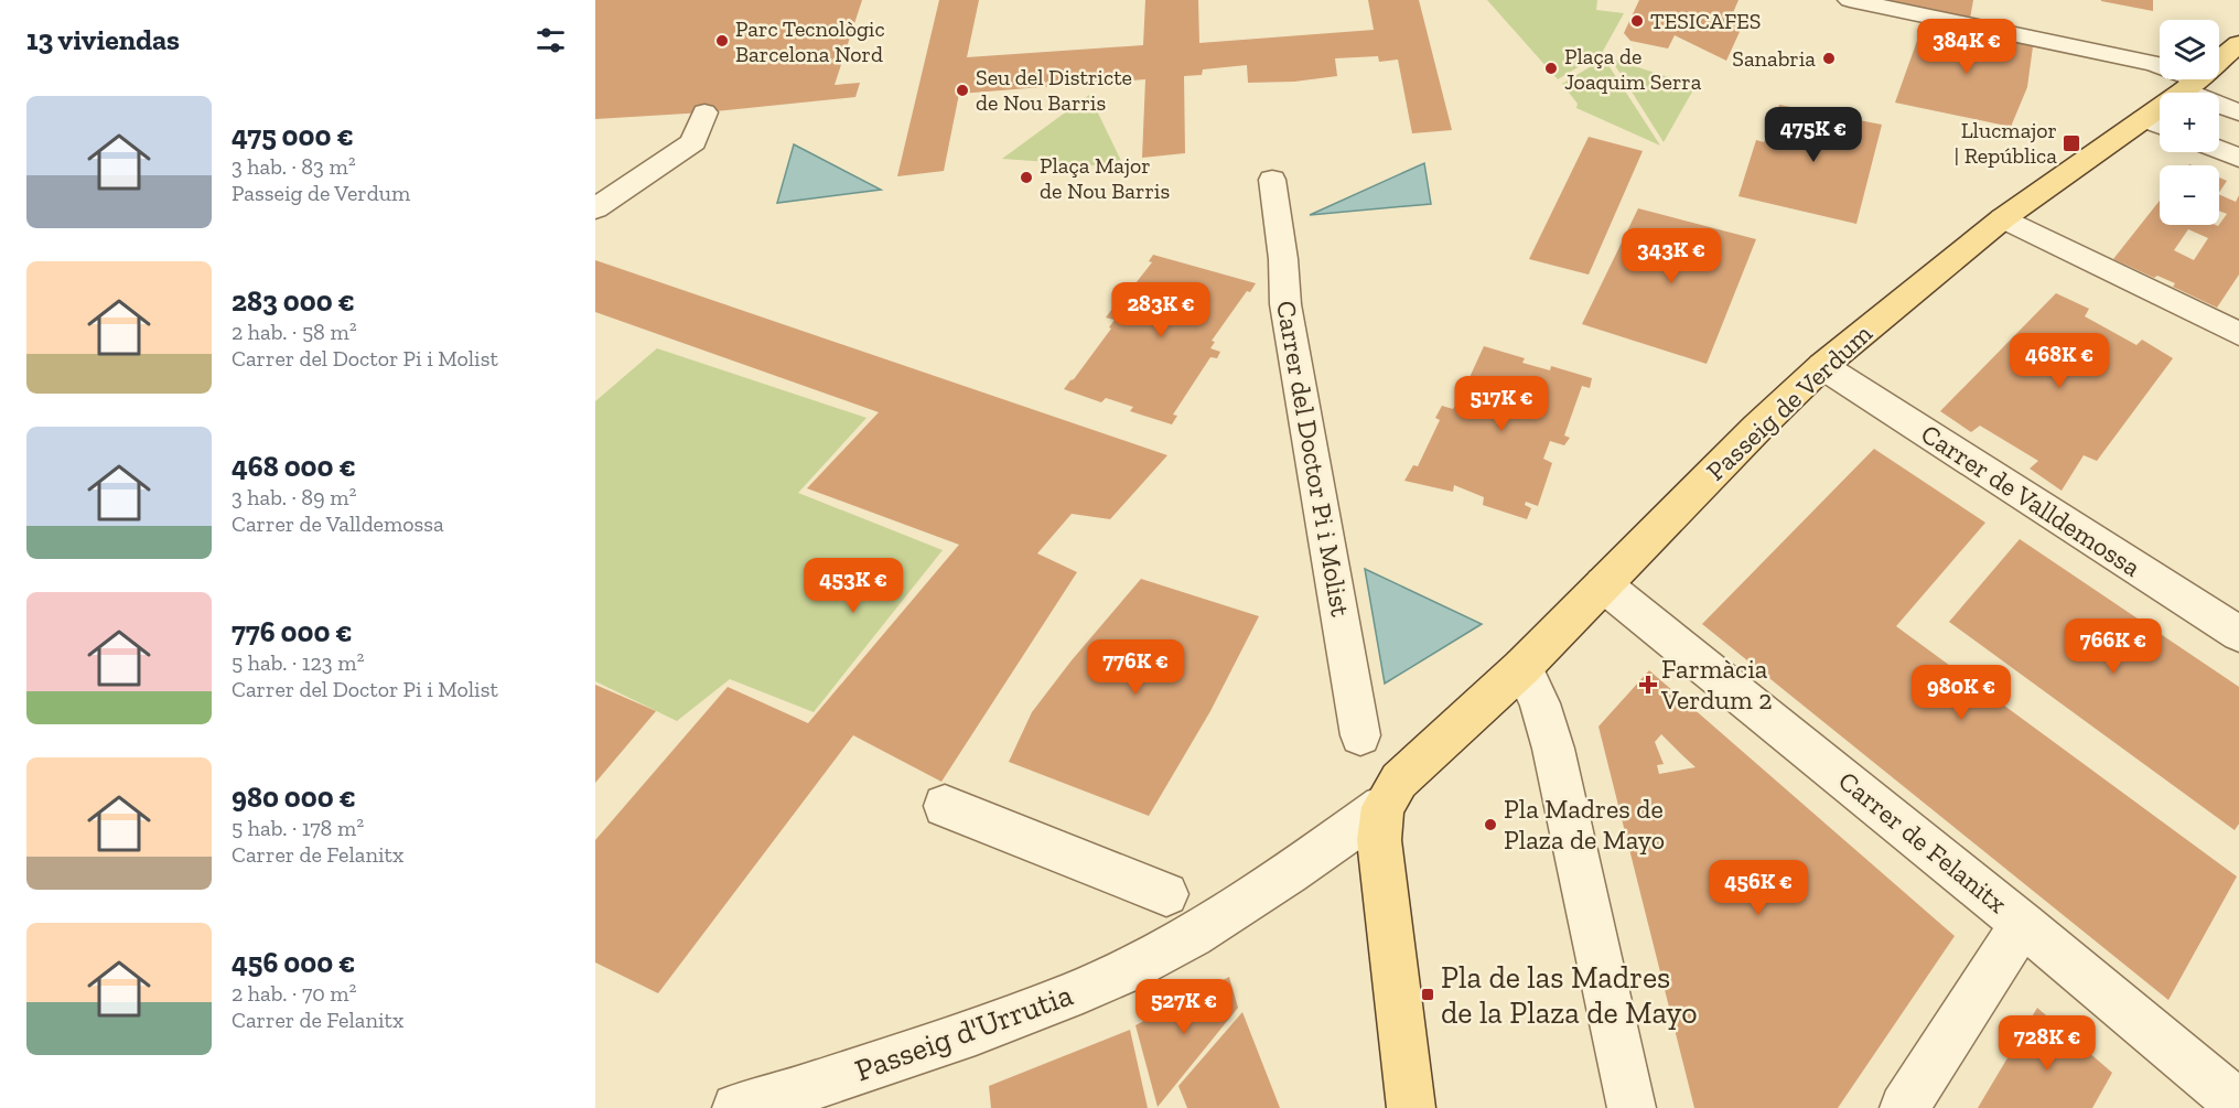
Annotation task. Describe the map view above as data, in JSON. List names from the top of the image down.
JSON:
{
  "streets": {
    "main road": ["Passeig de Verdum"],
    "street": [
      "Carrer del Doctor Pi i Molist",
      "Carrer de Valldemossa",
      "Carrer de Felanitx",
      "Passeig d'Urrutia"
    ]
  },
  "crossings": [
    ["Passeig de Verdum", "Carrer de Valldemossa"],
    ["Passeig de Verdum", "Carrer de Felanitx"],
    ["Passeig de Verdum", "Passeig d'Urrutia"]
  ],
  "places": {
    "other": [
      "TESICAFES",
      "Parc Tecnològic Barcelona Nord",
      "Sanabria",
      "Plaça de Joaquim Serra",
      "Seu del Districte de Nou Barris",
      "Plaça Major de Nou Barris",
      "Pla Madres de Plaza de Mayo"
    ],
    "transit": ["Llucmajor | República", "Pla de las Madres de la Plaza de Mayo"],
    "health": ["Farmàcia Verdum 2"]
  },
  "page": {
    "heading": "13 viviendas",
    "price": [
      "384K €",
      "475K €",
      "343K €",
      "283K €",
      "468K €",
      "517K €",
      "453K €",
      "766K €",
      "776K €",
      "980K €",
      "456K €",
      "527K €",
      "728K €"
    ],
    "map_buttons": ["+", "−"],
    "list": [
      {
        "name": "475 000 €",
        "note": "3 hab. · 83 m² · Passeig de Verdum"
      },
      {
        "name": "283 000 €",
        "note": "2 hab. · 58 m² · Carrer del Doctor Pi i Molist"
      },
      {
        "name": "468 000 €",
        "note": "3 hab. · 89 m² · Carrer de Valldemossa"
      },
      {
        "name": "776 000 €",
        "note": "5 hab. · 123 m² · Carrer del Doctor Pi i Molist"
      },
      {
        "name": "980 000 €",
        "note": "5 hab. · 178 m² · Carrer de Felanitx"
      },
      {
        "name": "456 000 €",
        "note": "2 hab. · 70 m² · Carrer de Felanitx"
      }
    ]
  }
}
